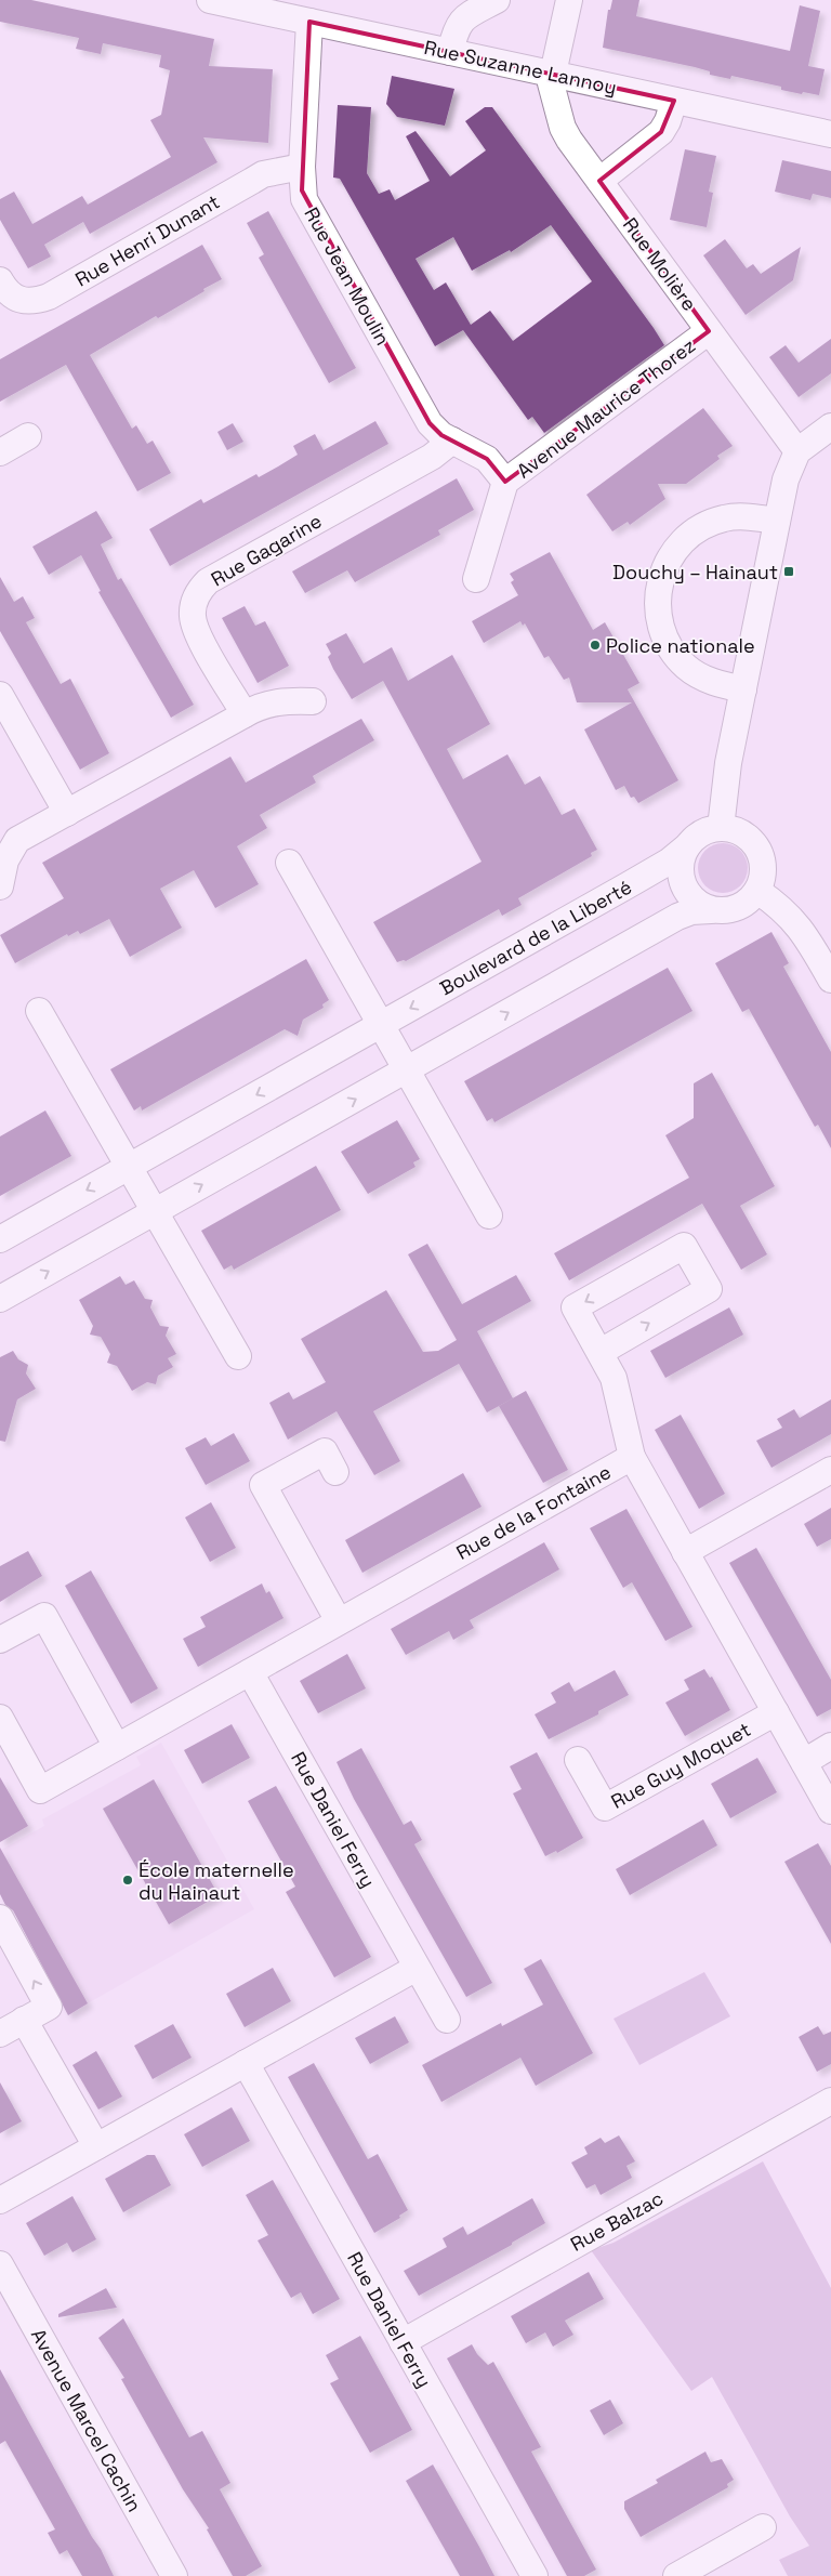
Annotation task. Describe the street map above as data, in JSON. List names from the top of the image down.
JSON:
{
  "streets": {
    "street": [
      "Rue Suzanne Lannoy",
      "Rue Henri Dunant",
      "Rue Molière",
      "Rue Jean Moulin",
      "Avenue Maurice Thorez",
      "Rue Gagarine",
      "Boulevard de la Liberté",
      "Rue de la Fontaine",
      "Rue Guy Moquet",
      "Rue Daniel Ferry",
      "Rue Balzac",
      "Avenue Marcel Cachin"
    ]
  },
  "crossings": [
    ["Rue Suzanne Lannoy", "Rue Molière"],
    ["Rue Suzanne Lannoy", "Rue Jean Moulin"],
    ["Rue Henri Dunant", "Rue Jean Moulin"],
    ["Rue Molière", "Avenue Maurice Thorez"],
    ["Rue Jean Moulin", "Avenue Maurice Thorez"],
    ["Rue Jean Moulin", "Rue Gagarine"],
    ["Rue de la Fontaine", "Rue Daniel Ferry"],
    ["Rue Daniel Ferry", "Rue Balzac"]
  ],
  "places": {
    "transit": ["Douchy – Hainaut"],
    "other": ["Police nationale", "École maternelle du Hainaut"]
  }
}
